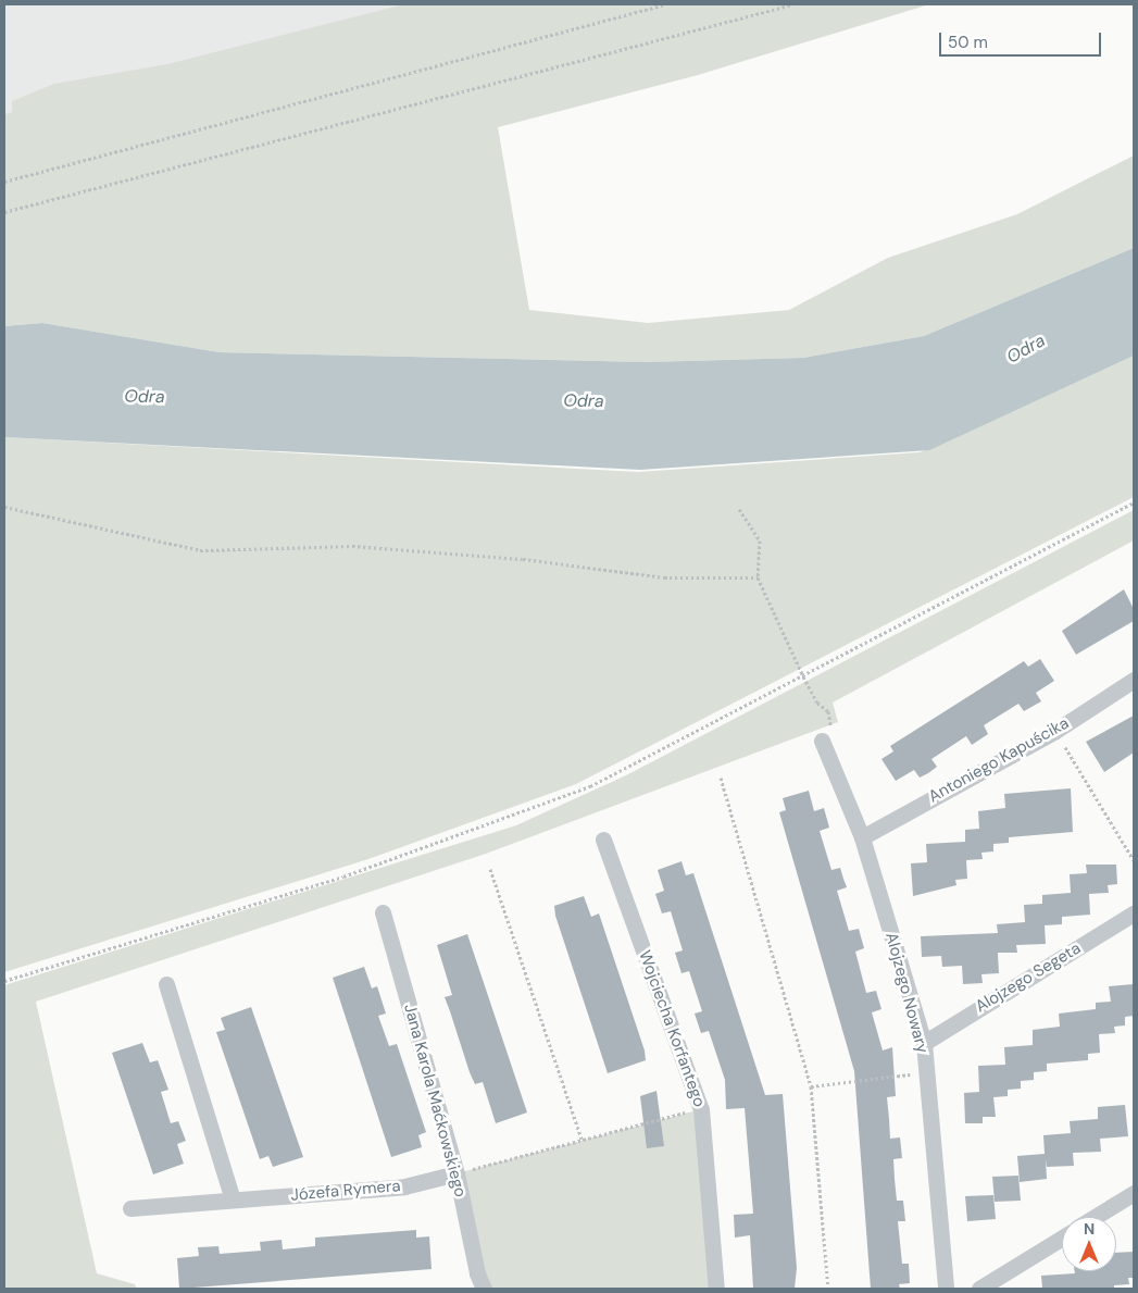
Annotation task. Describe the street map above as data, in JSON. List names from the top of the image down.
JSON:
{
  "streets": {
    "street": [
      "Antoniego Kapuścika",
      "Alojzego Segeta",
      "Alojzego Nowary",
      "Wojciecha Korfantego",
      "Jana Karola Maćkowskiego",
      "Józefa Rymera"
    ]
  },
  "crossings": [
    ["Antoniego Kapuścika", "Alojzego Nowary"],
    ["Alojzego Segeta", "Alojzego Nowary"],
    ["Jana Karola Maćkowskiego", "Józefa Rymera"]
  ],
  "water": ["Odra"],
  "scale_bar": "50 m",
  "north": "top"
}
